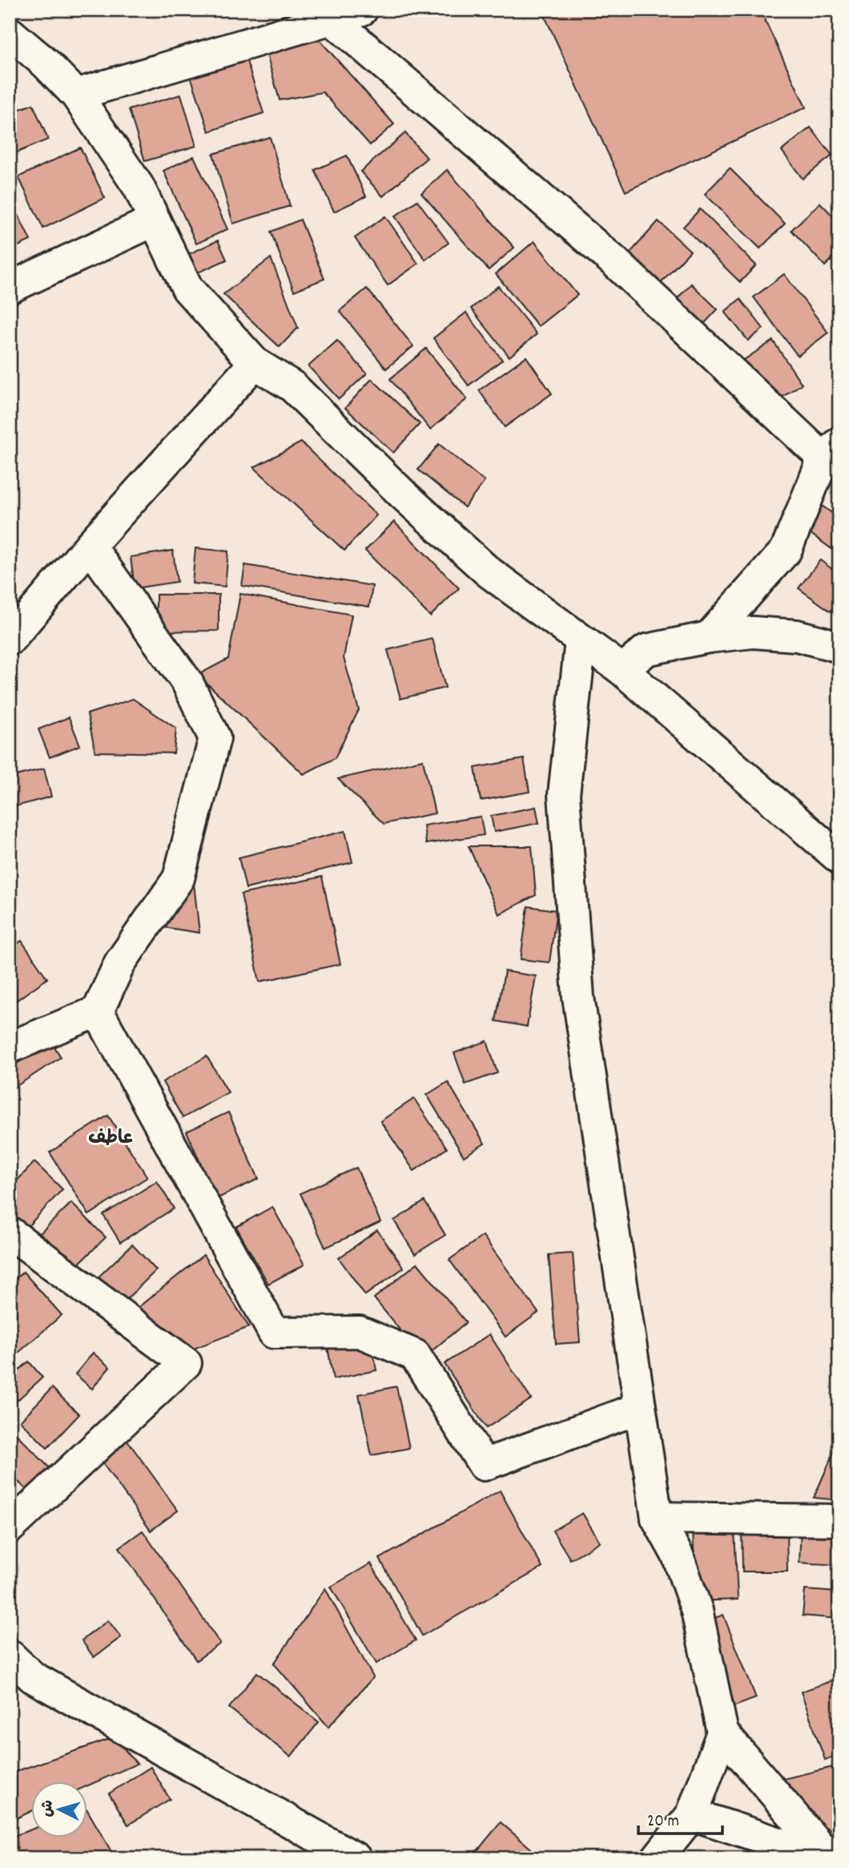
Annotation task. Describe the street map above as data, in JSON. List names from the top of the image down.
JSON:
{
  "districts": ["عاطف"],
  "scale_bar": "20 m",
  "north": "left"
}
